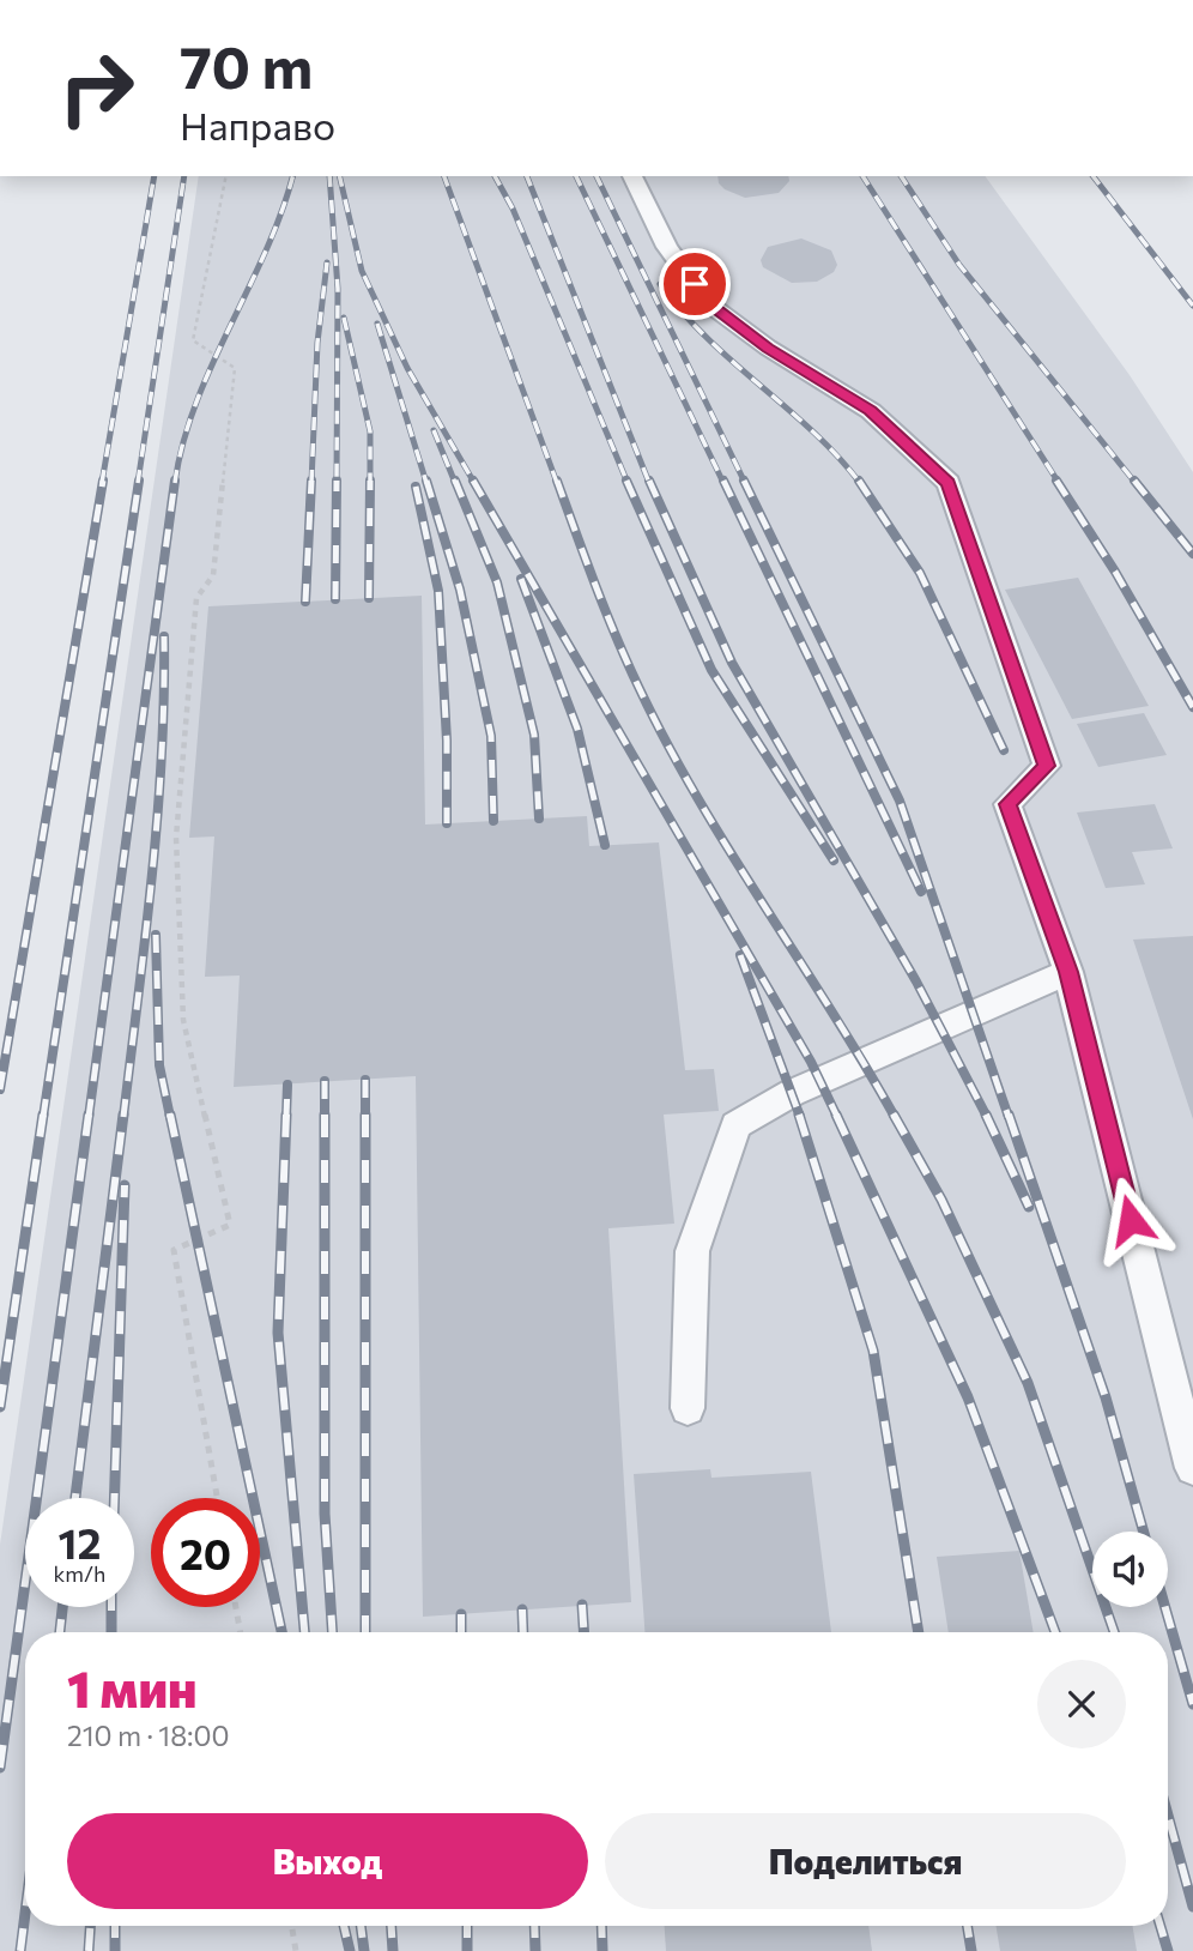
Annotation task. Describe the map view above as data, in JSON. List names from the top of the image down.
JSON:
{
  "page": {
    "turn": ["70 m", "Направо"],
    "speed": "12 km/h",
    "limit": "20",
    "heading": ["1 мин", "210 m · 18:00"],
    "buttons": ["Выход", "Поделиться"]
  }
}
